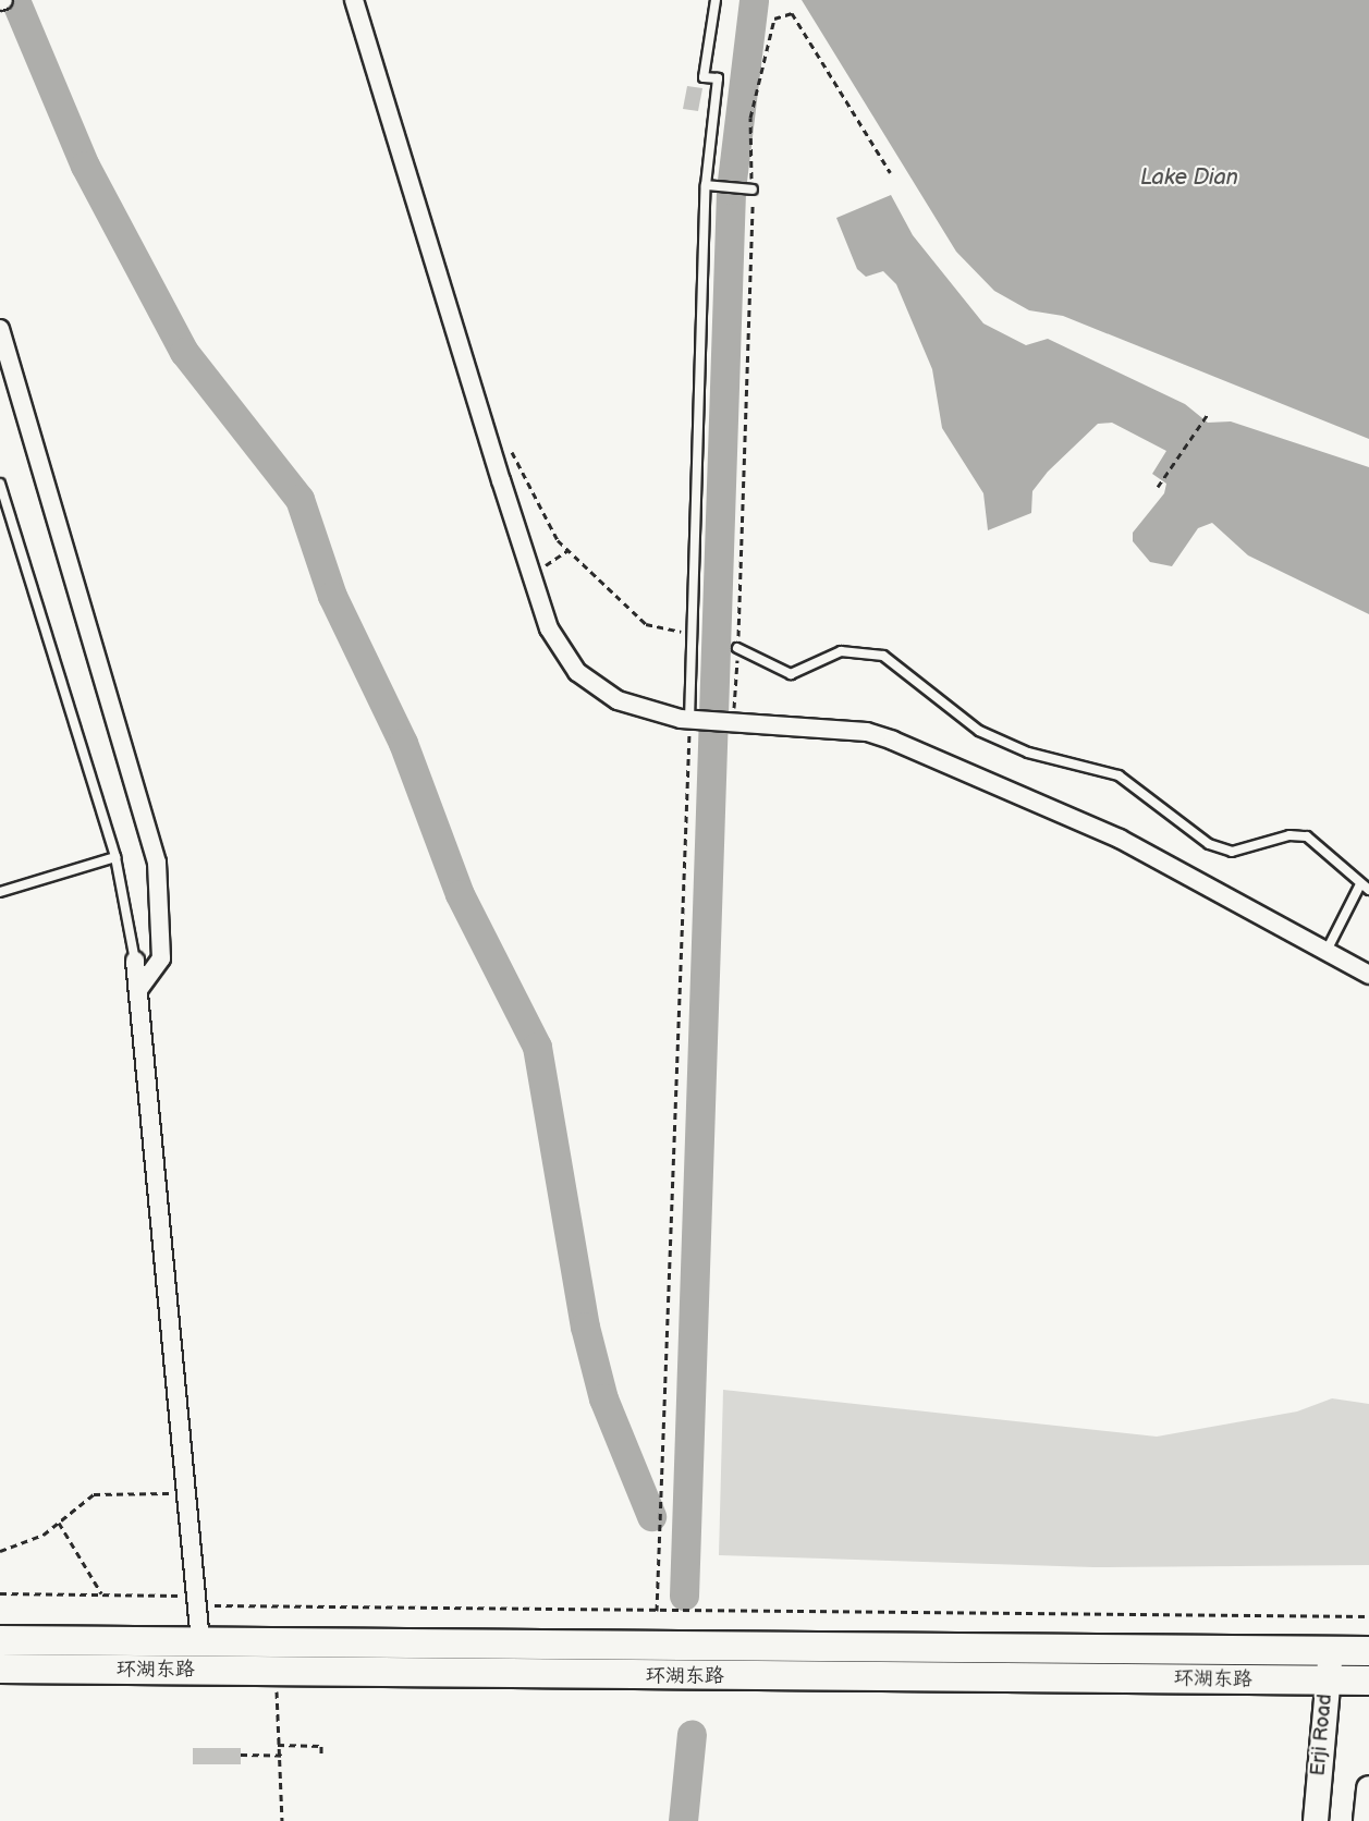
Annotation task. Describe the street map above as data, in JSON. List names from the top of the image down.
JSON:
{
  "streets": {
    "main road": ["环湖东路", "Erji Road"]
  },
  "crossings": [
    ["环湖东路", "Erji Road"]
  ],
  "water": ["Lake Dian"]
}
